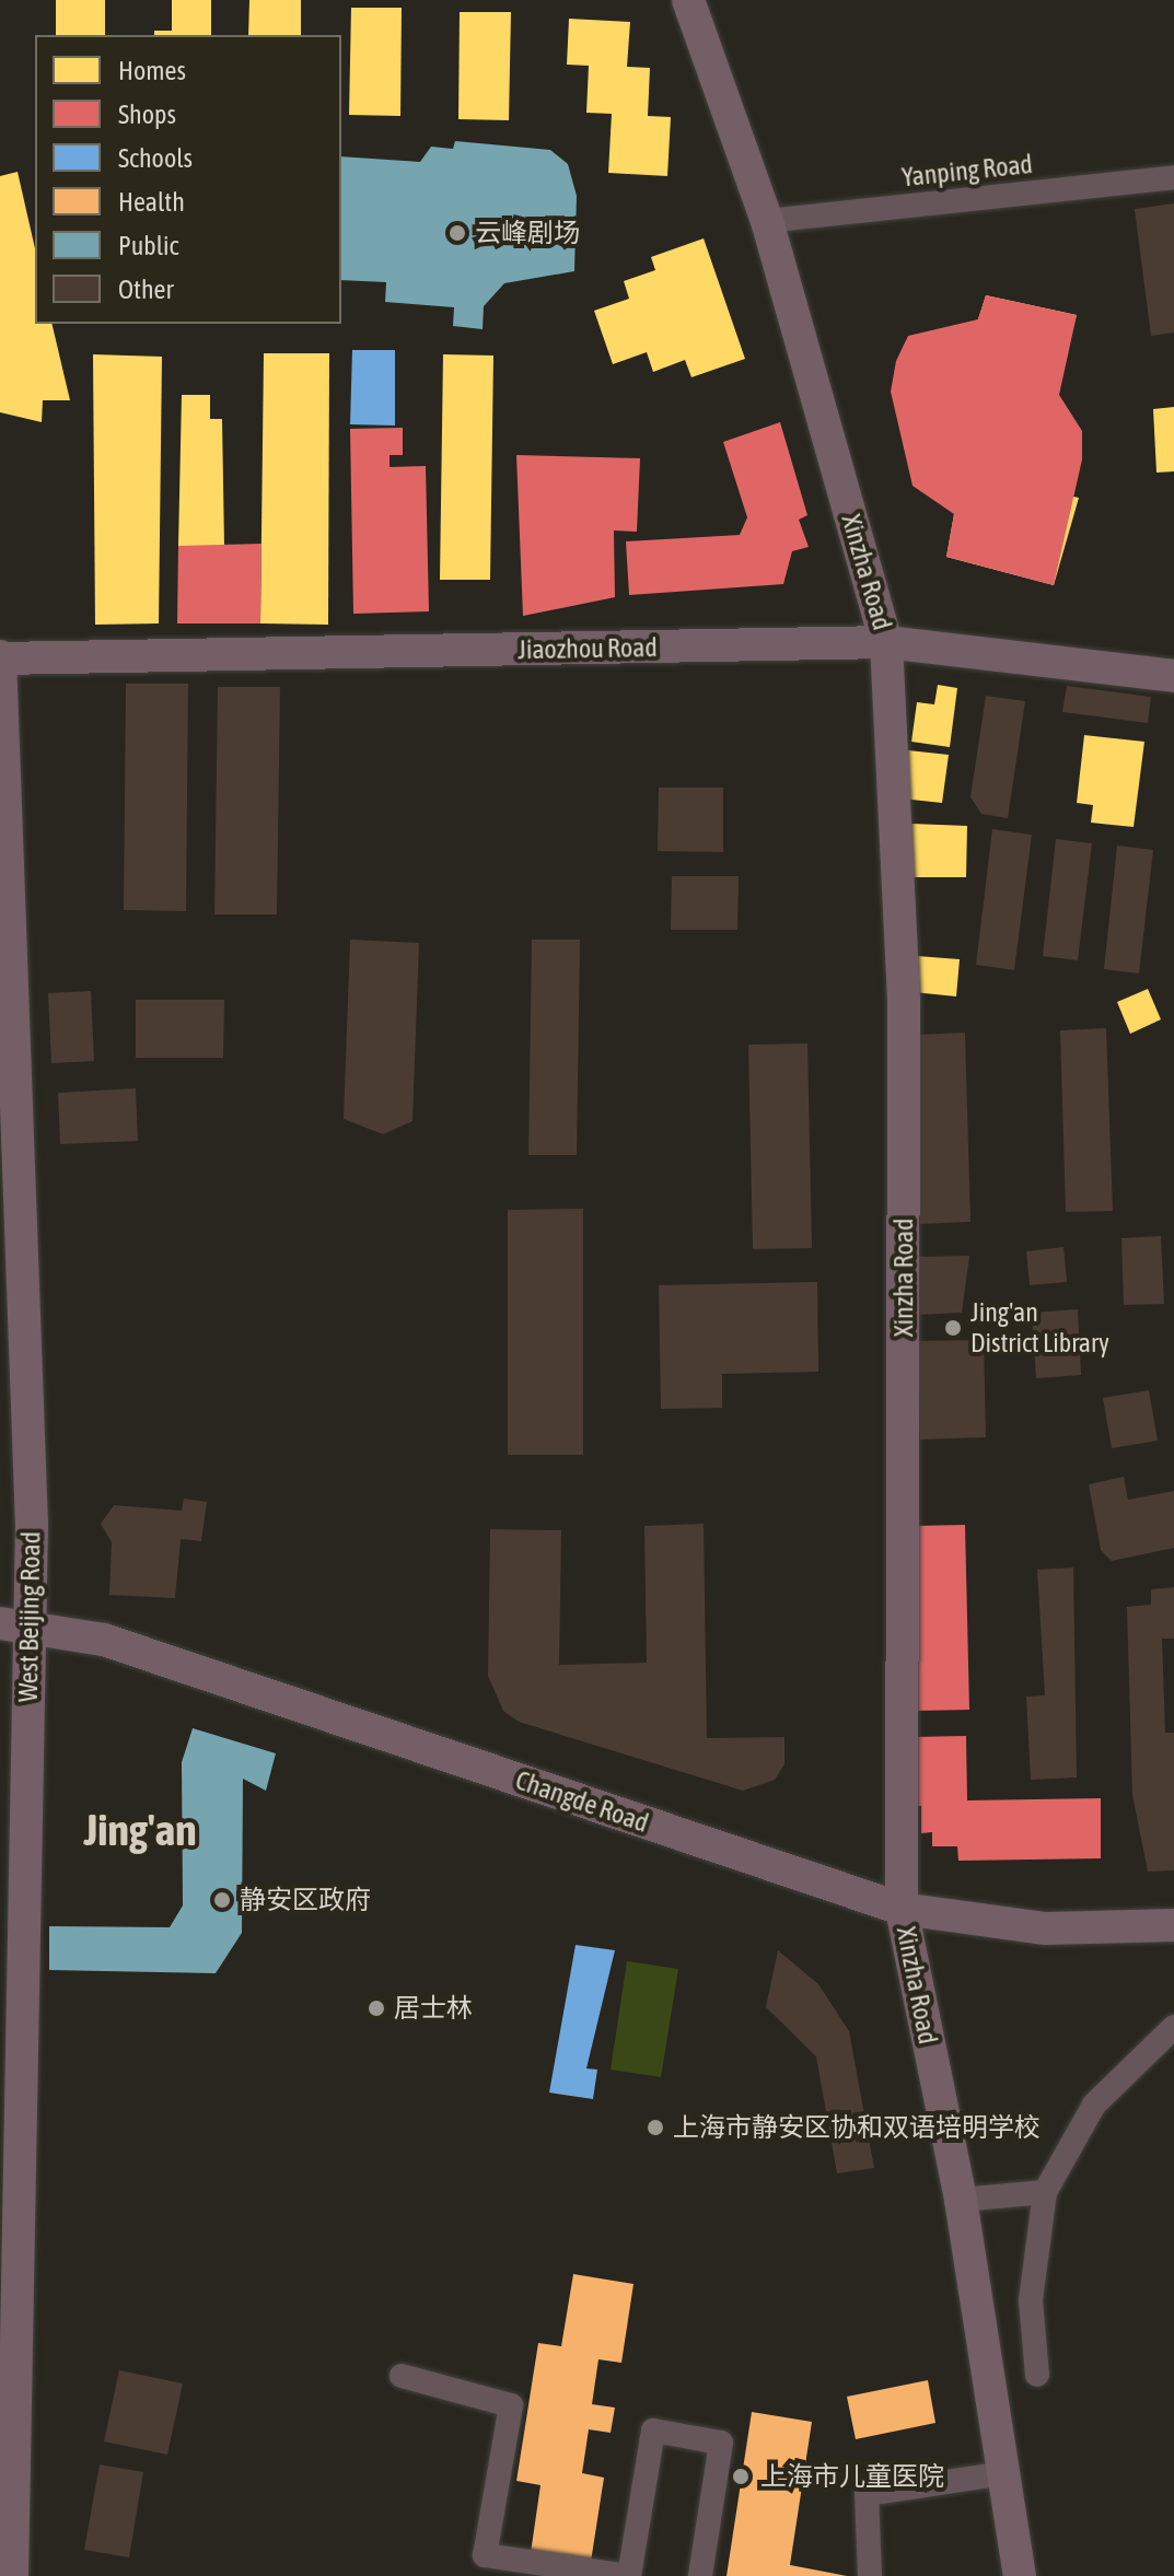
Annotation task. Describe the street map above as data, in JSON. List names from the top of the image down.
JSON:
{
  "streets": {
    "main road": [
      "Xinzha Road",
      "Jiaozhou Road",
      "West Beijing Road",
      "Changde Road"
    ],
    "street": ["Yanping Road"]
  },
  "crossings": [
    ["Yanping Road", "Xinzha Road"],
    ["Xinzha Road", "Jiaozhou Road"],
    ["Xinzha Road", "Changde Road"],
    ["Jiaozhou Road", "West Beijing Road"],
    ["West Beijing Road", "Changde Road"]
  ],
  "districts": ["Jing'an"],
  "places": [
    "云峰剧场",
    "Jing'an District Library",
    "静安区政府",
    "居士林",
    "上海市静安区协和双语培明学校",
    "上海市儿童医院"
  ],
  "legend": [
    "Homes",
    "Shops",
    "Schools",
    "Health",
    "Public",
    "Other"
  ]
}
